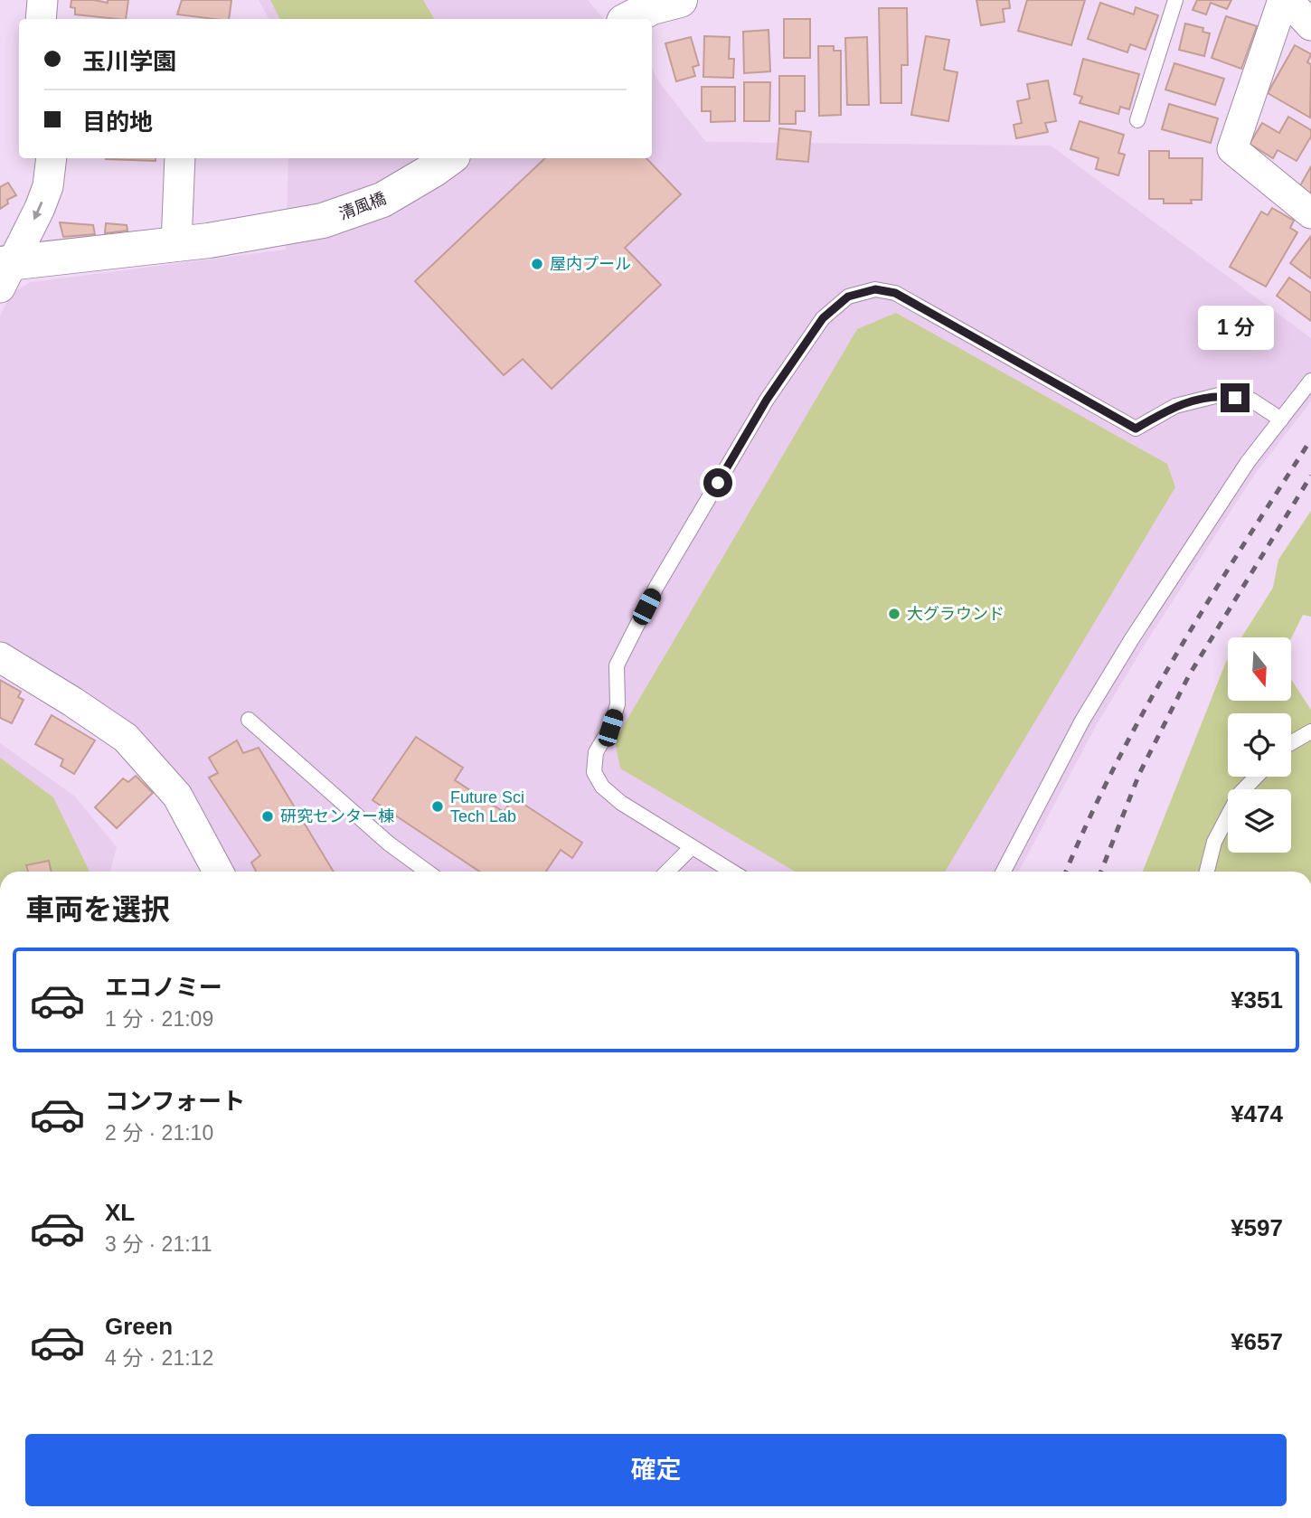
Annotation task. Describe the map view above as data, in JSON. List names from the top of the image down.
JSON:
{
  "streets": {
    "street": ["清風橋"]
  },
  "places": [
    "屋内プール",
    "大グラウンド",
    "Future Sci Tech Lab",
    "研究センター棟"
  ],
  "north": "bottom",
  "page": {
    "banner": ["玉川学園", "目的地"],
    "bubble": "1 分",
    "heading": "車両を選択",
    "list": [
      {
        "name": "エコノミー",
        "note": "1 分 · 21:09",
        "value": "¥351"
      },
      {
        "name": "コンフォート",
        "note": "2 分 · 21:10",
        "value": "¥474"
      },
      {
        "name": "XL",
        "note": "3 分 · 21:11",
        "value": "¥597"
      },
      {
        "name": "Green",
        "note": "4 分 · 21:12",
        "value": "¥657"
      }
    ],
    "buttons": "確定"
  }
}
